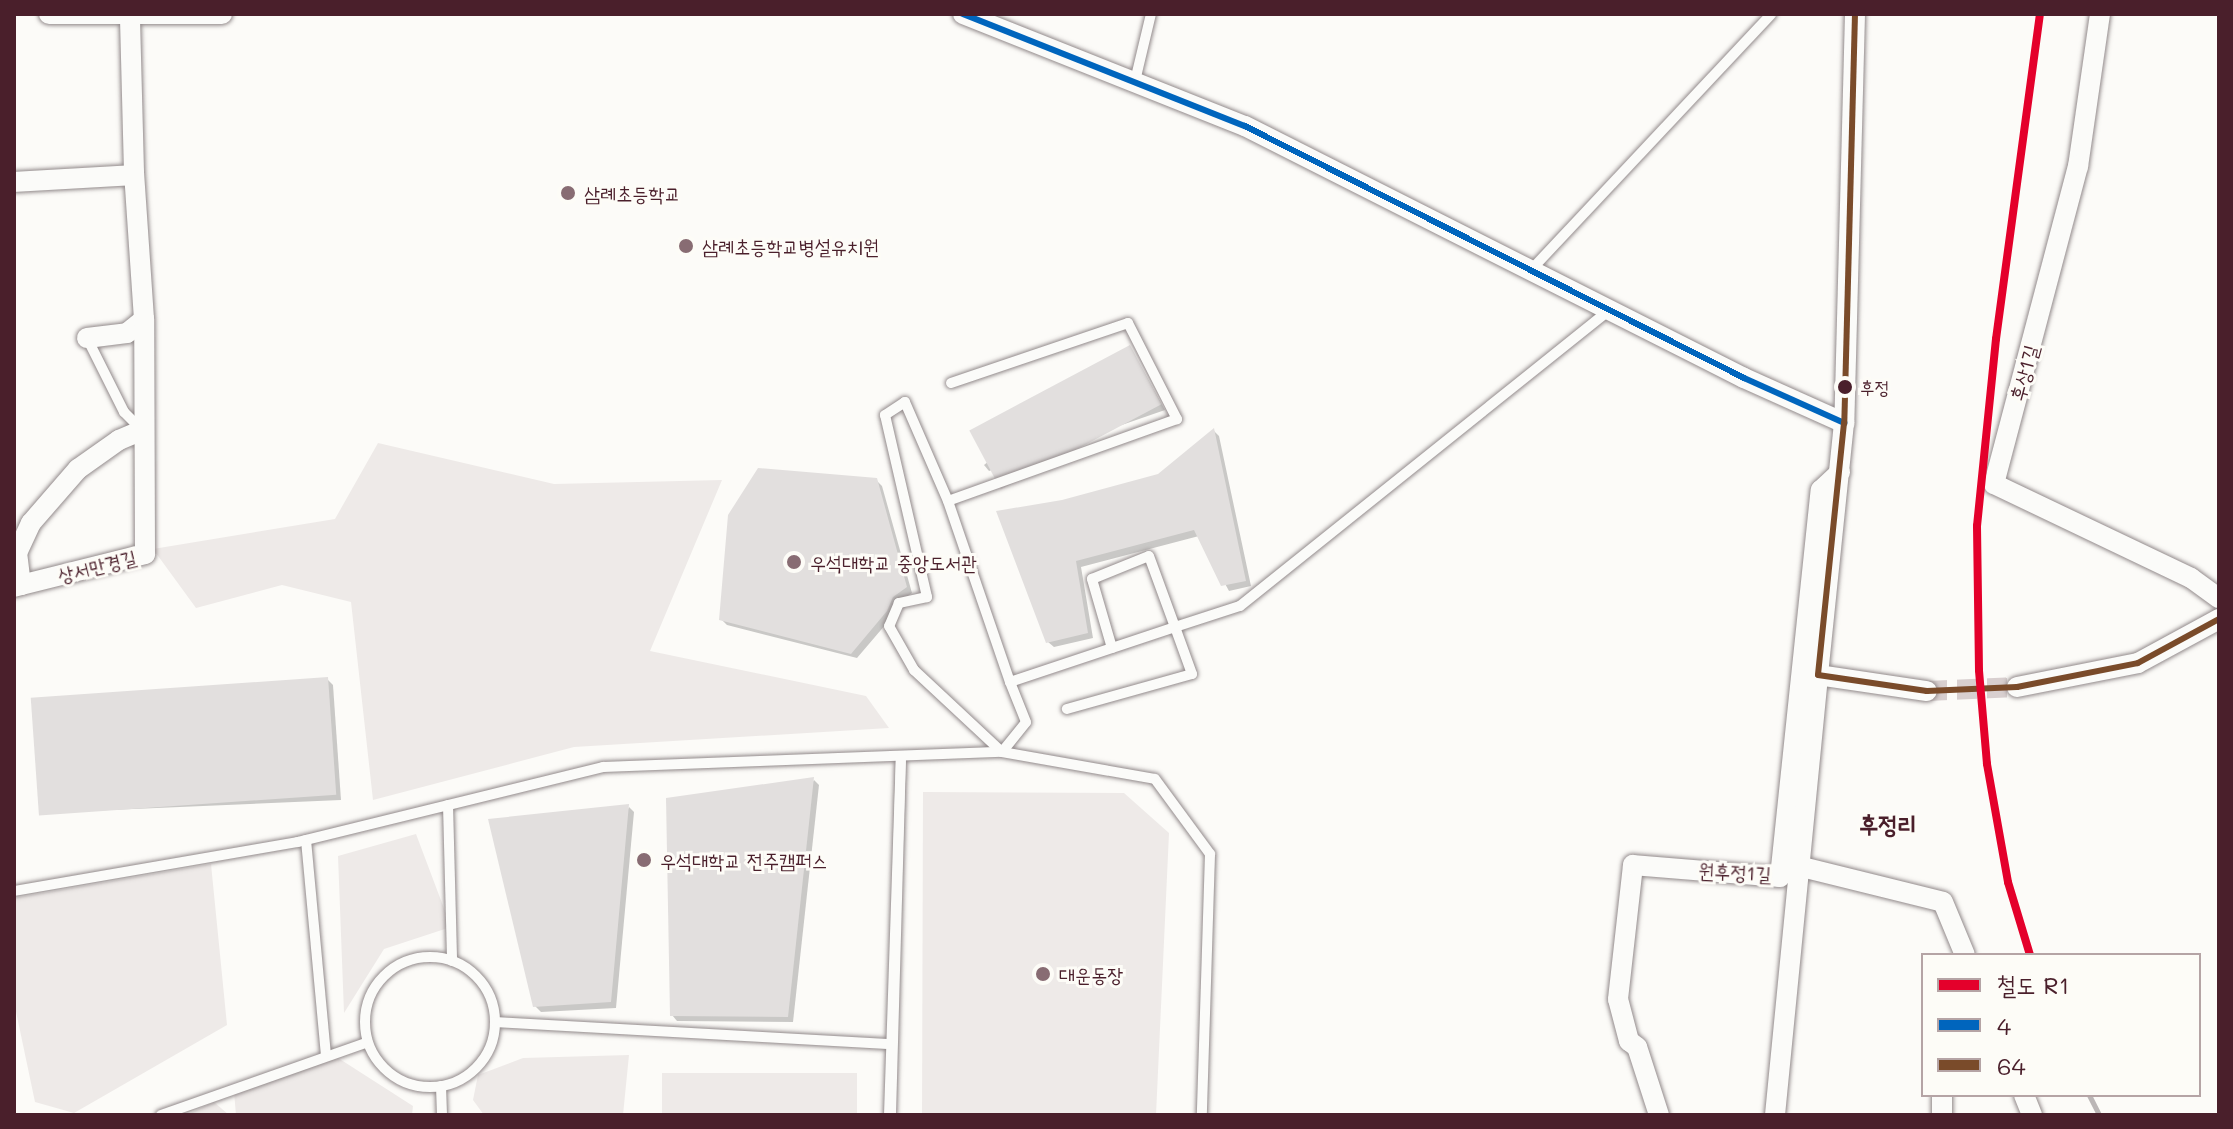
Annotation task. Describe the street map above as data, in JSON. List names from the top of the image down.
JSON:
{
  "streets": {
    "street": ["후상1길", "상서만경길", "원후정1길"]
  },
  "districts": ["후정리"],
  "places": [
    "삼례초등학교",
    "삼례초등학교병설유치원",
    "후정",
    "우석대학교 중앙도서관",
    "우석대학교 전주캠퍼스",
    "대운동장"
  ],
  "lines": ["rail line R1", "transit line 4", "transit line 64"],
  "legend": ["철도 R1", "4", "64"]
}
